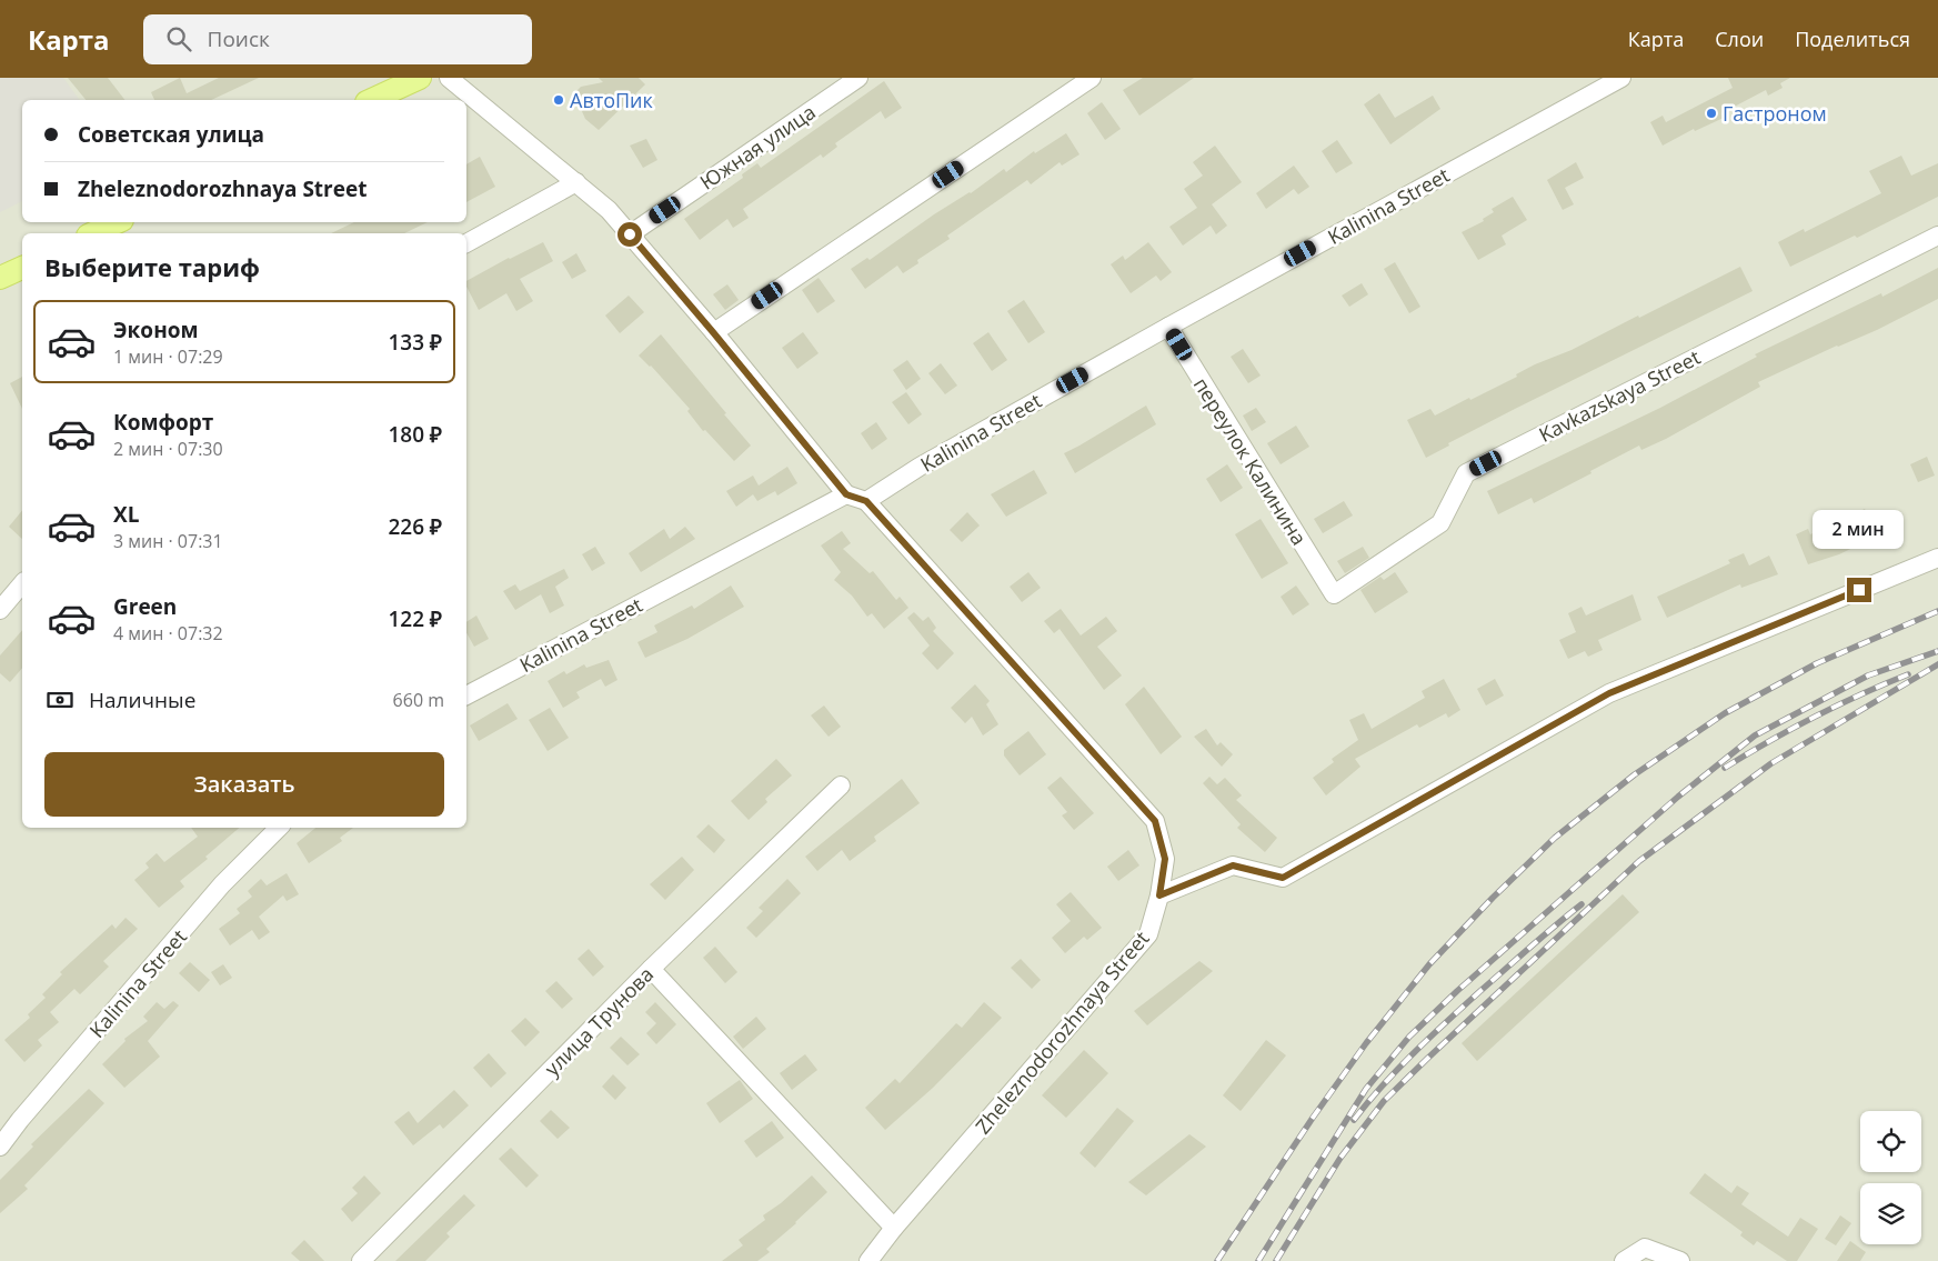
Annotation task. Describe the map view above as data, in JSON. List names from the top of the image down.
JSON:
{
  "streets": {
    "street": [
      "Южная улица",
      "Kalinina Street",
      "Kavkazskaya Street",
      "переулок Калинина",
      "улица Трунова",
      "Zheleznodorozhnaya Street"
    ]
  },
  "crossings": [
    ["Kalinina Street", "переулок Калинина"],
    ["Kalinina Street", "Zheleznodorozhnaya Street"],
    ["Kavkazskaya Street", "переулок Калинина"]
  ],
  "places": ["АвтоПик", "Гастроном"],
  "page": {
    "header": "Карта",
    "search": "Поиск",
    "nav": ["Карта", "Слои", "Поделиться"],
    "banner": ["Советская улица", "Zheleznodorozhnaya Street"],
    "heading": "Выберите тариф",
    "list": [
      {
        "name": "Эконом",
        "note": "1 мин · 07:29",
        "value": "133 ₽"
      },
      {
        "name": "Комфорт",
        "note": "2 мин · 07:30",
        "value": "180 ₽"
      },
      {
        "name": "XL",
        "note": "3 мин · 07:31",
        "value": "226 ₽"
      },
      {
        "name": "Green",
        "note": "4 мин · 07:32",
        "value": "122 ₽"
      }
    ],
    "bubble": "2 мин",
    "pay": ["Наличные", "660 m"],
    "buttons": "Заказать"
  }
}
